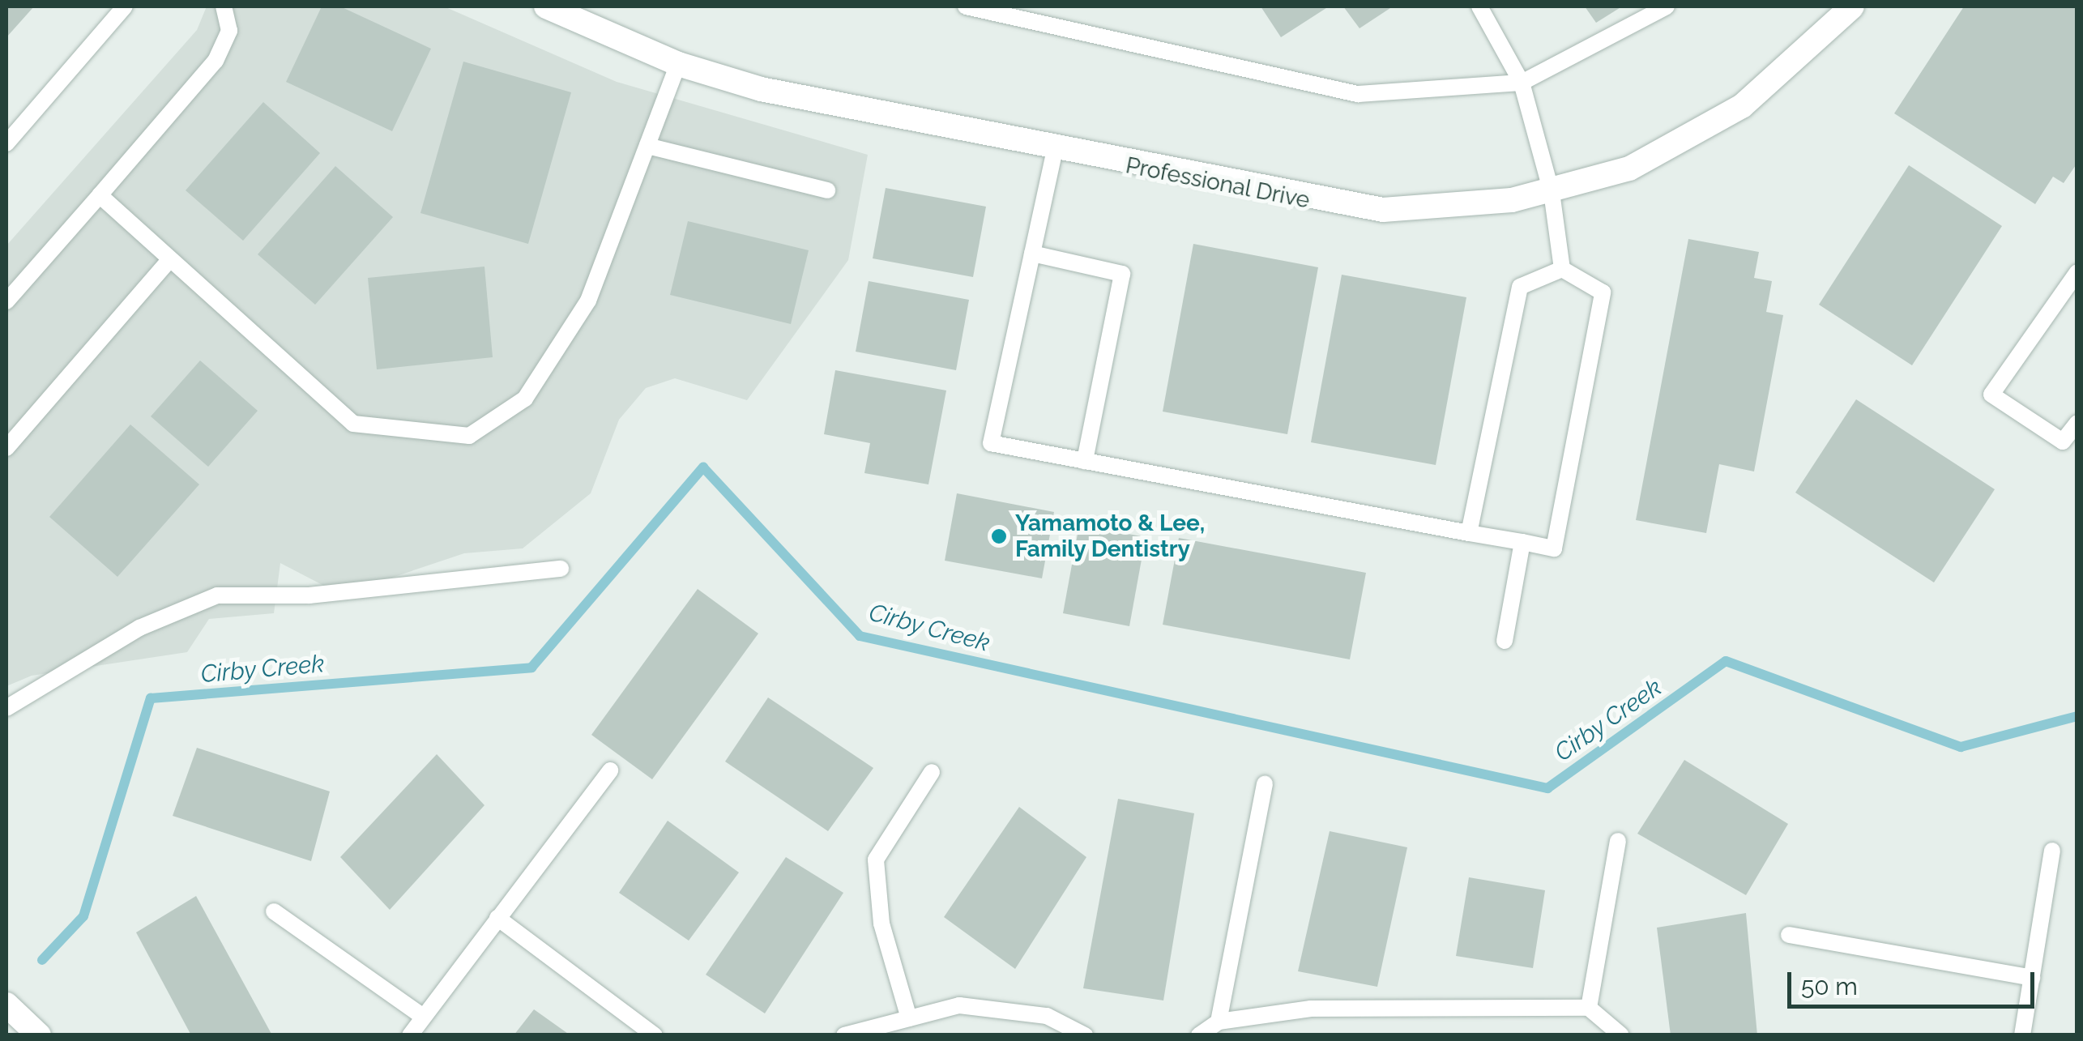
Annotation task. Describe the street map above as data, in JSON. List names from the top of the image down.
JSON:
{
  "streets": {
    "street": ["Professional Drive"]
  },
  "water": ["Cirby Creek"],
  "places": ["Yamamoto & Lee, Family Dentistry"],
  "scale_bar": "50 m"
}
